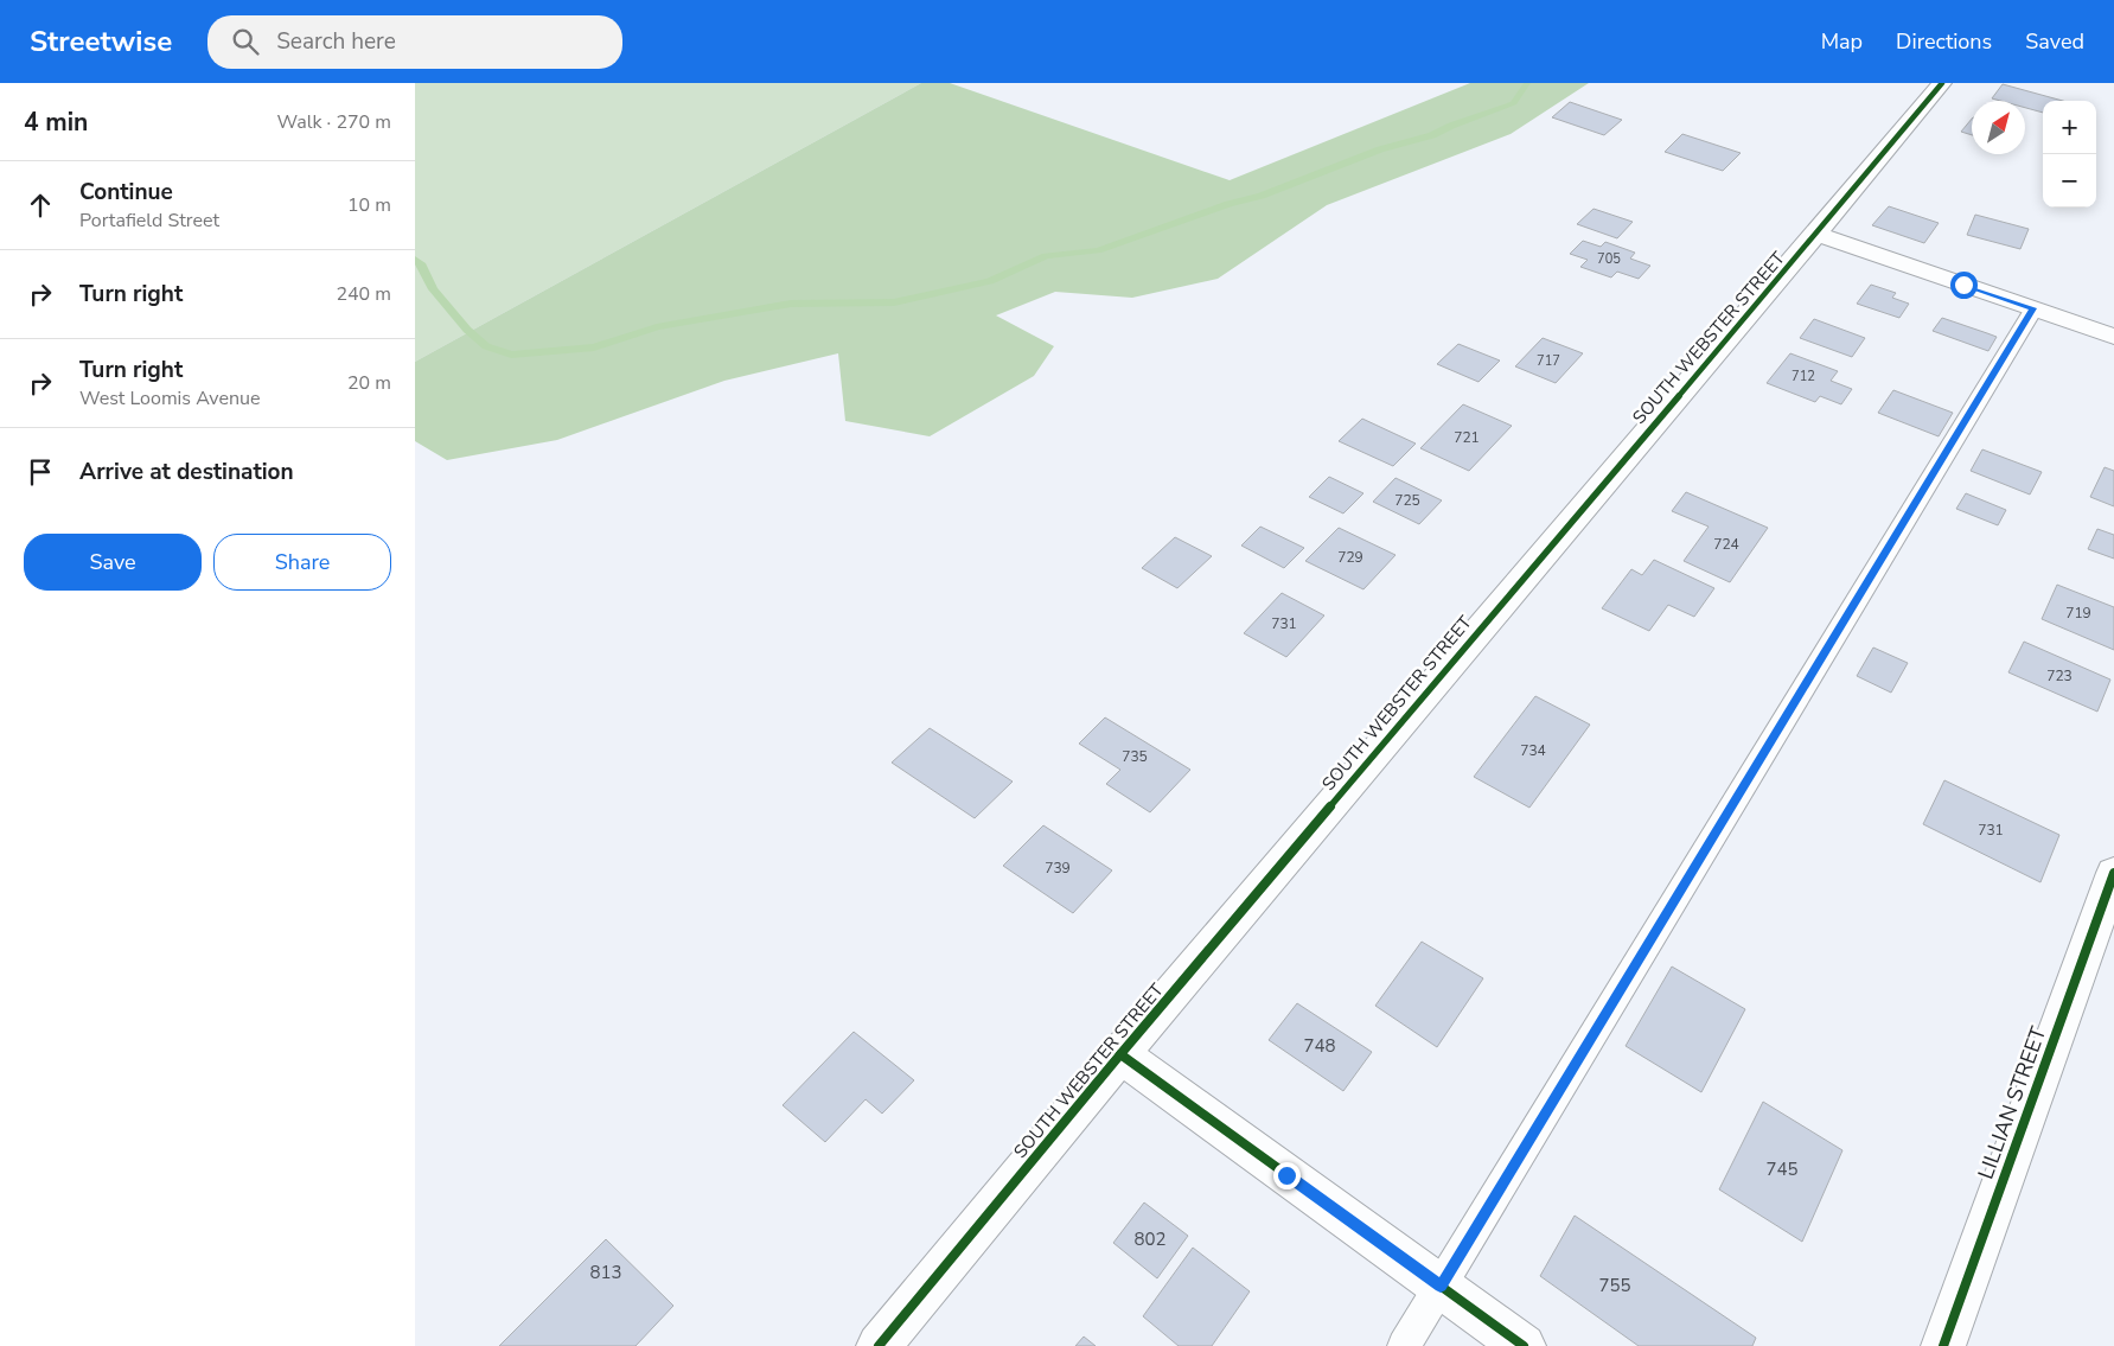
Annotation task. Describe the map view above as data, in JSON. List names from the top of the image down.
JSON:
{
  "streets": {
    "street": ["SOUTH WEBSTER STREET", "LILLIAN STREET"]
  },
  "house_numbers": [
    "705",
    "717",
    "712",
    "721",
    "725",
    "724",
    "729",
    "719",
    "731",
    "723",
    "734",
    "735",
    "731",
    "739",
    "748",
    "745",
    "802",
    "813",
    "755"
  ],
  "north": "top right",
  "page": {
    "header": "Streetwise",
    "search": "Search here",
    "nav": ["Map", "Directions", "Saved"],
    "heading": ["4 min", "Walk · 270 m"],
    "map_buttons": ["+", "−"],
    "list": [
      ["Continue", "Portafield Street", "10 m"],
      ["Turn right", "240 m"],
      ["Turn right", "West Loomis Avenue", "20 m"],
      "Arrive at destination"
    ],
    "buttons": ["Save", "Share"]
  }
}
